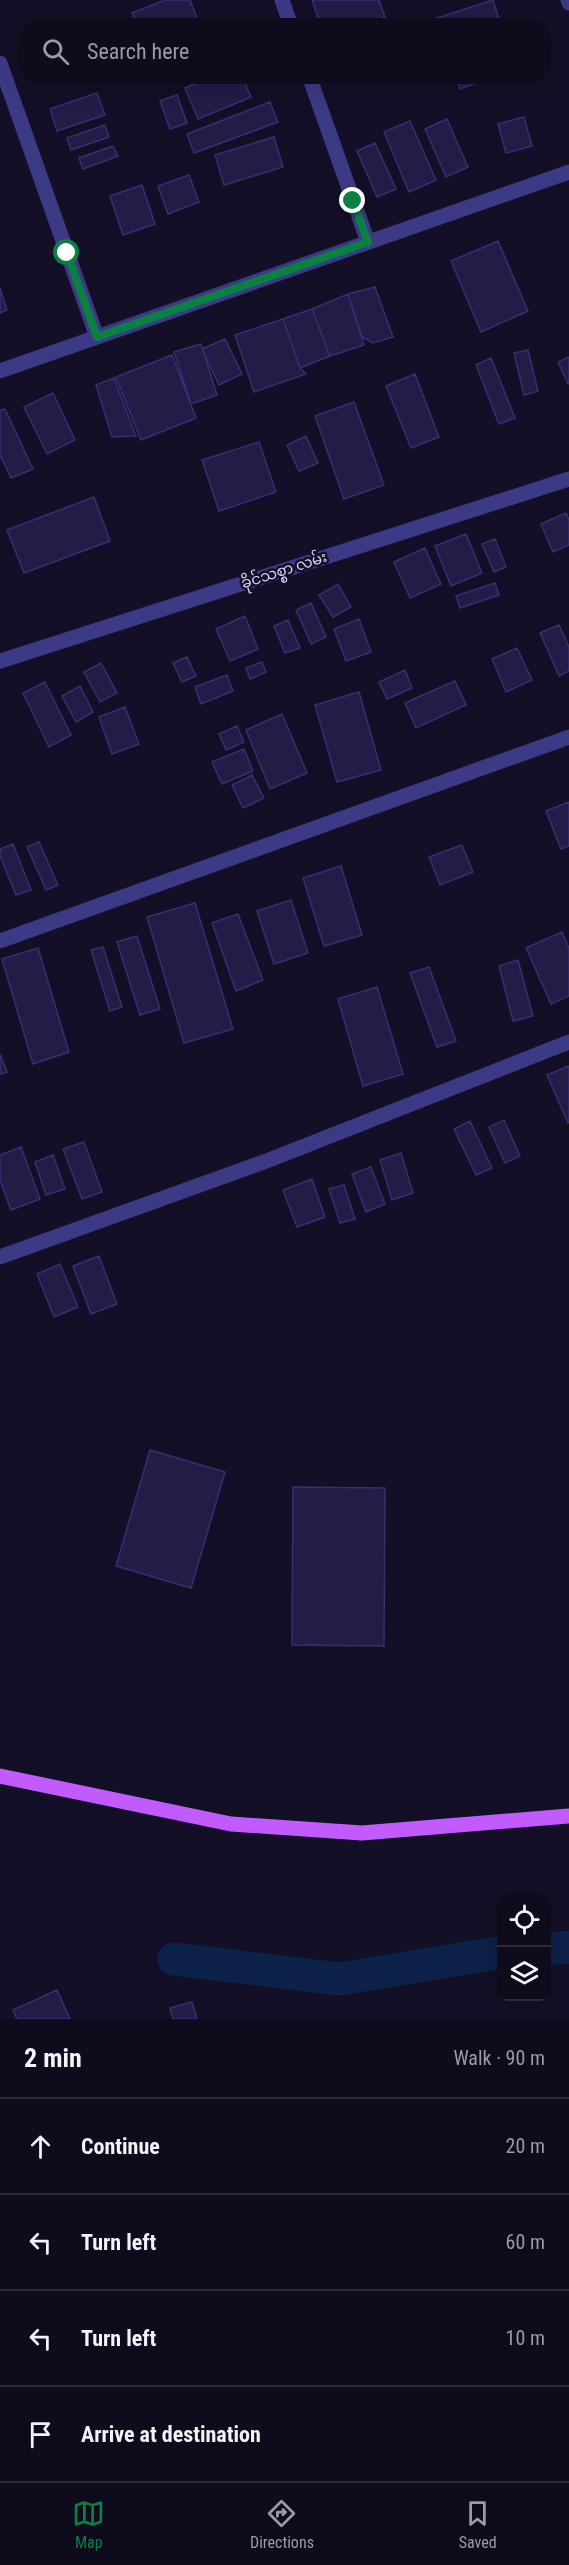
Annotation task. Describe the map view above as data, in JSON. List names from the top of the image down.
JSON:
{
  "streets": {
    "street": ["ခိုင်သစ္စာ လမ်း"]
  },
  "page": {
    "search": "Search here",
    "heading": ["2 min", "Walk · 90 m"],
    "list": [
      ["Continue", "20 m"],
      ["Turn left", "60 m"],
      ["Turn left", "10 m"],
      "Arrive at destination"
    ],
    "nav": ["Map", "Directions", "Saved"]
  }
}
